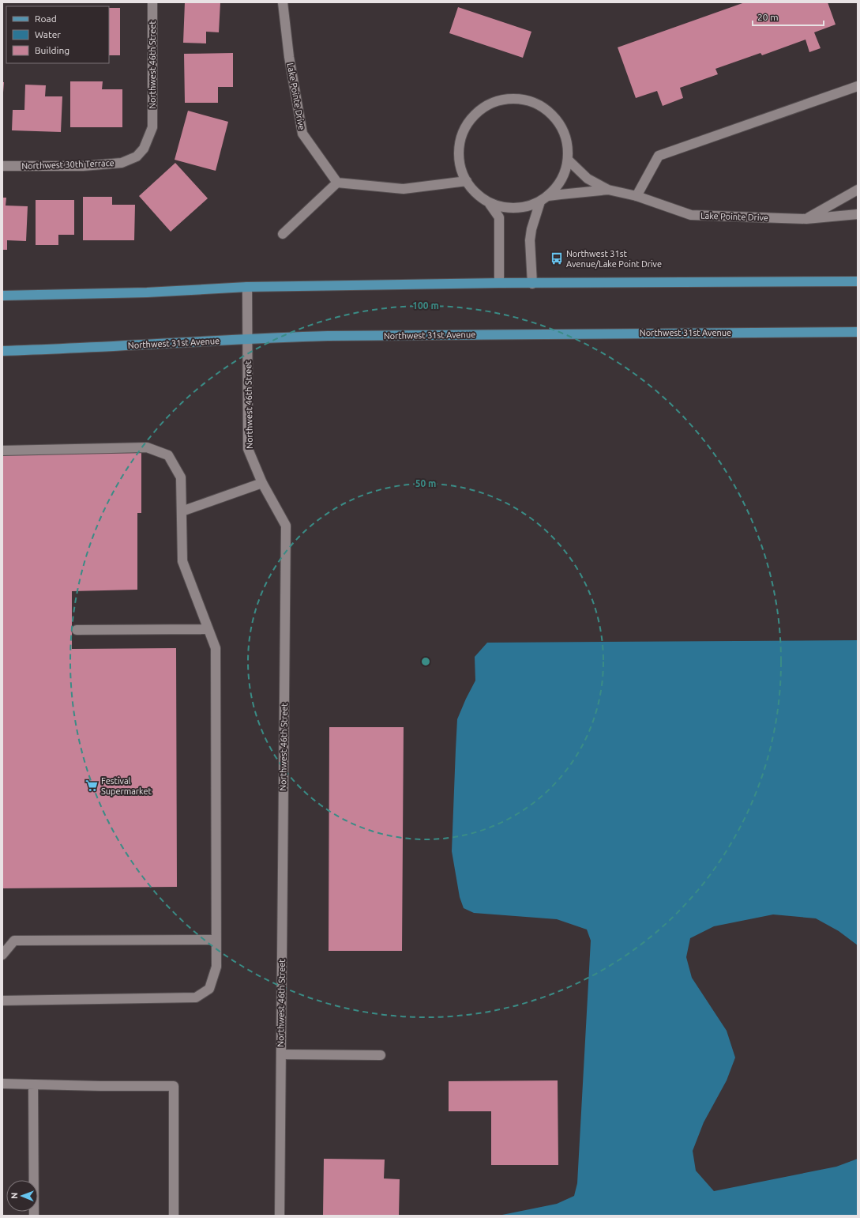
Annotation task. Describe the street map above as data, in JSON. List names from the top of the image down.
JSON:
{
  "streets": {
    "main road": ["Northwest 31st Avenue"],
    "street": ["Northwest 46th Street", "Lake Pointe Drive", "Northwest 30th Terrace"]
  },
  "crossings": [
    ["Northwest 46th Street", "Northwest 30th Terrace"],
    ["Northwest 46th Street", "Northwest 31st Avenue"]
  ],
  "places": {
    "bus stop": ["Northwest 31st Avenue/Lake Point Drive"],
    "supermarket": ["Festival Supermarket"]
  },
  "legend": ["Road", "Water", "Building"],
  "scale_bar": "20 m",
  "north": "left",
  "rings": ["100 m", "50 m"]
}
